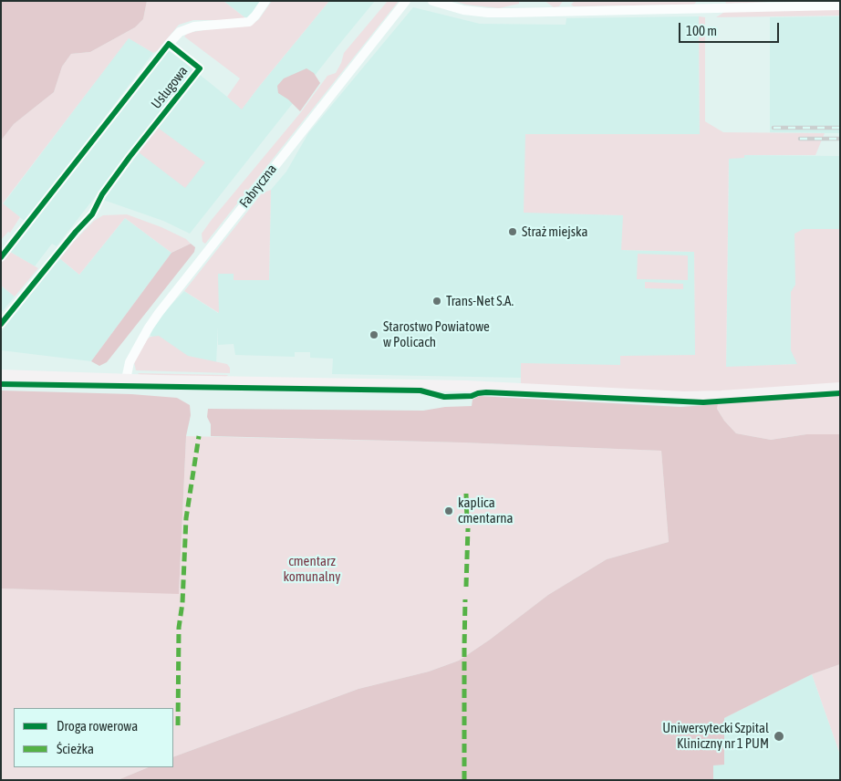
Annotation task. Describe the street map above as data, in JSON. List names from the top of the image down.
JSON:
{
  "streets": {
    "street": ["Usługowa", "Fabryczna"]
  },
  "parks": ["cmentarz komunalny"],
  "places": [
    "Straż miejska",
    "Trans-Net S.A.",
    "Starostwo Powiatowe w Policach",
    "kaplica cmentarna",
    "Uniwersytecki Szpital Kliniczny nr 1 PUM"
  ],
  "legend": ["Droga rowerowa", "Ścieżka"],
  "scale_bar": "100 m"
}
